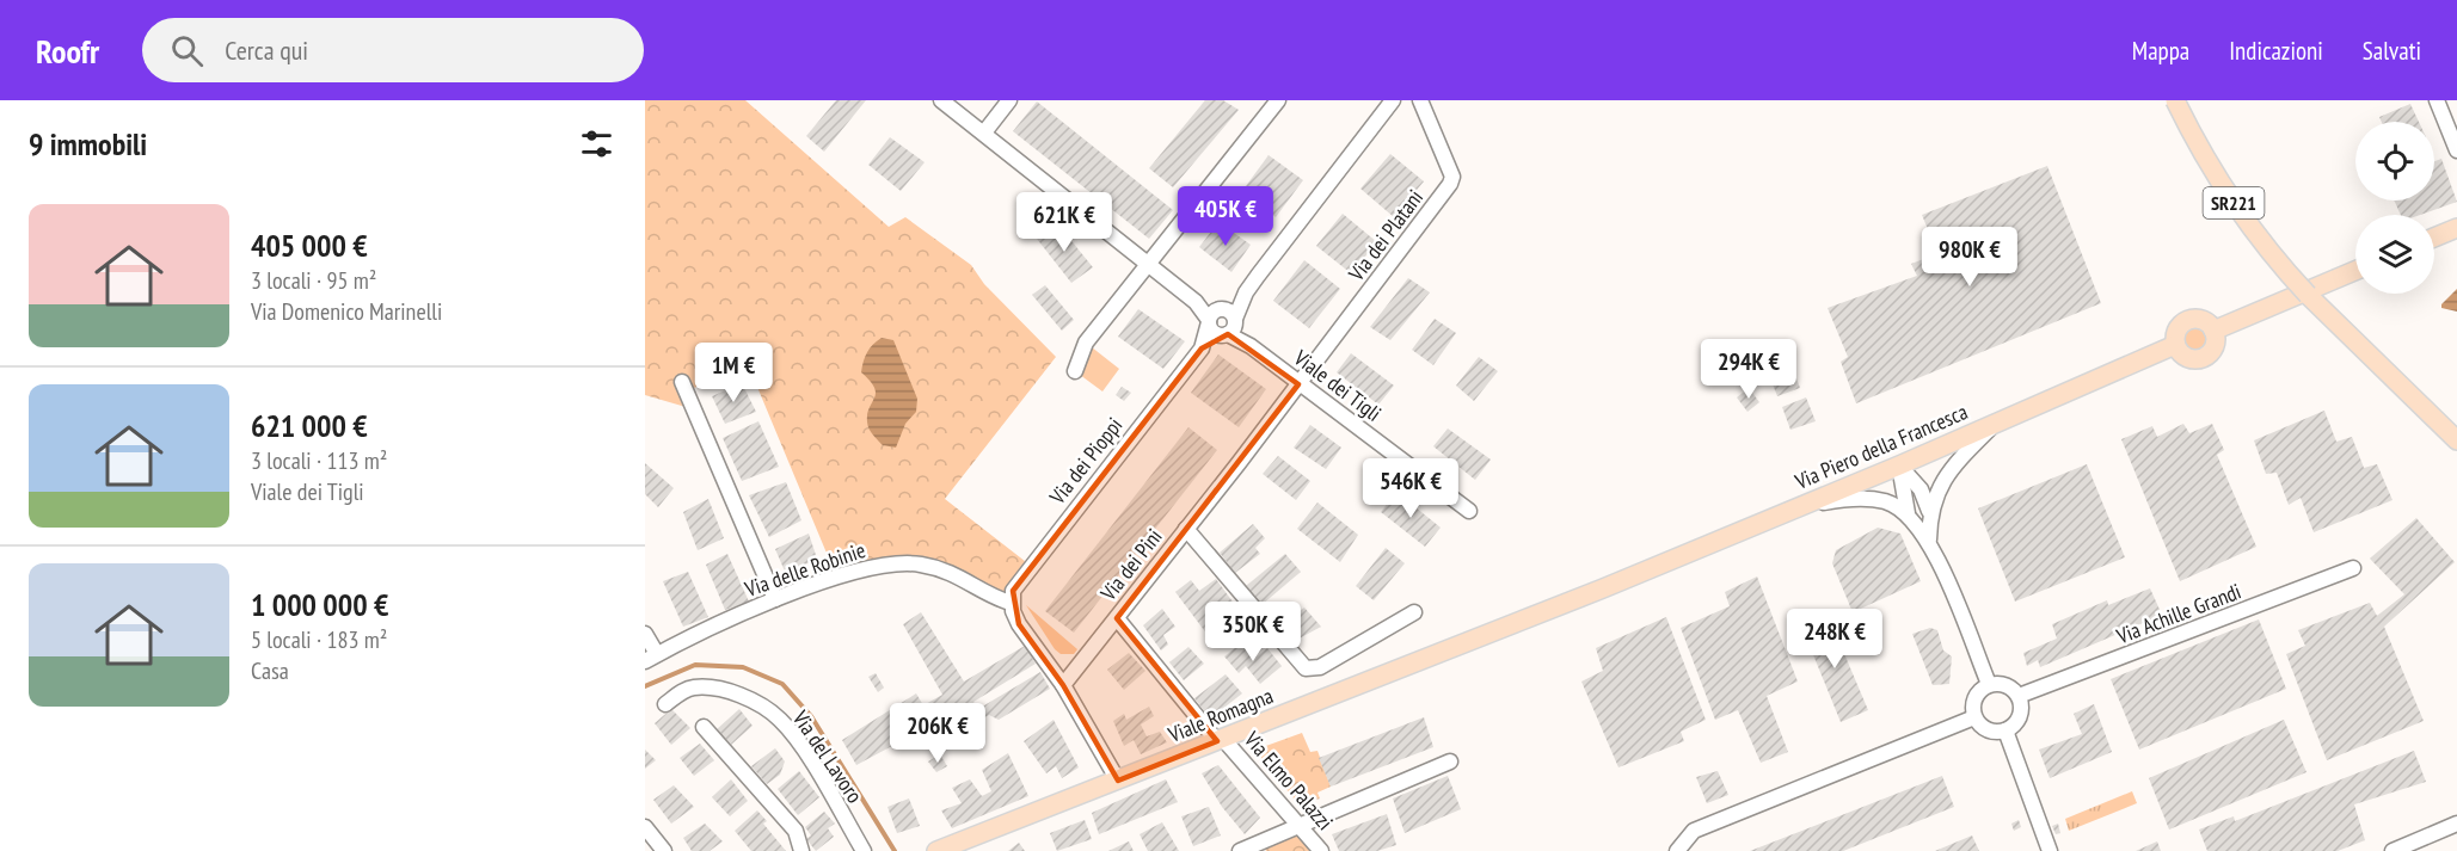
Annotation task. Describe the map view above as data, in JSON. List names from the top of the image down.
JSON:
{
  "streets": {
    "main road": ["SR221", "Via Piero della Francesca", "Viale Romagna"],
    "street": [
      "Via dei Platani",
      "Viale dei Tigli",
      "Via dei Pioppi",
      "Via dei Pini",
      "Via delle Robinie",
      "Via Achille Grandi",
      "Via del Lavoro",
      "Via Elmo Palazzi"
    ]
  },
  "crossings": [
    ["Via dei Platani", "Viale dei Tigli"],
    ["Via dei Platani", "Via dei Pini"],
    ["Viale dei Tigli", "Via dei Pioppi"],
    ["Viale dei Tigli", "Via dei Pini"],
    ["Via Piero della Francesca", "Viale Romagna"],
    ["Via dei Pioppi", "Via delle Robinie"],
    ["Via dei Pini", "Via Elmo Palazzi"],
    ["Viale Romagna", "Via Elmo Palazzi"]
  ],
  "page": {
    "header": "Roofr",
    "search": "Cerca qui",
    "nav": ["Mappa", "Indicazioni", "Salvati"],
    "heading": "9 immobili",
    "list": [
      {
        "name": "405 000 €",
        "note": "3 locali · 95 m² · Via Domenico Marinelli"
      },
      {
        "name": "621 000 €",
        "note": "3 locali · 113 m² · Viale dei Tigli"
      },
      {
        "name": "1 000 000 €",
        "note": "5 locali · 183 m² · Casa"
      }
    ],
    "price": [
      "405K €",
      "621K €",
      "980K €",
      "294K €",
      "1M €",
      "546K €",
      "350K €",
      "248K €",
      "206K €"
    ]
  }
}
